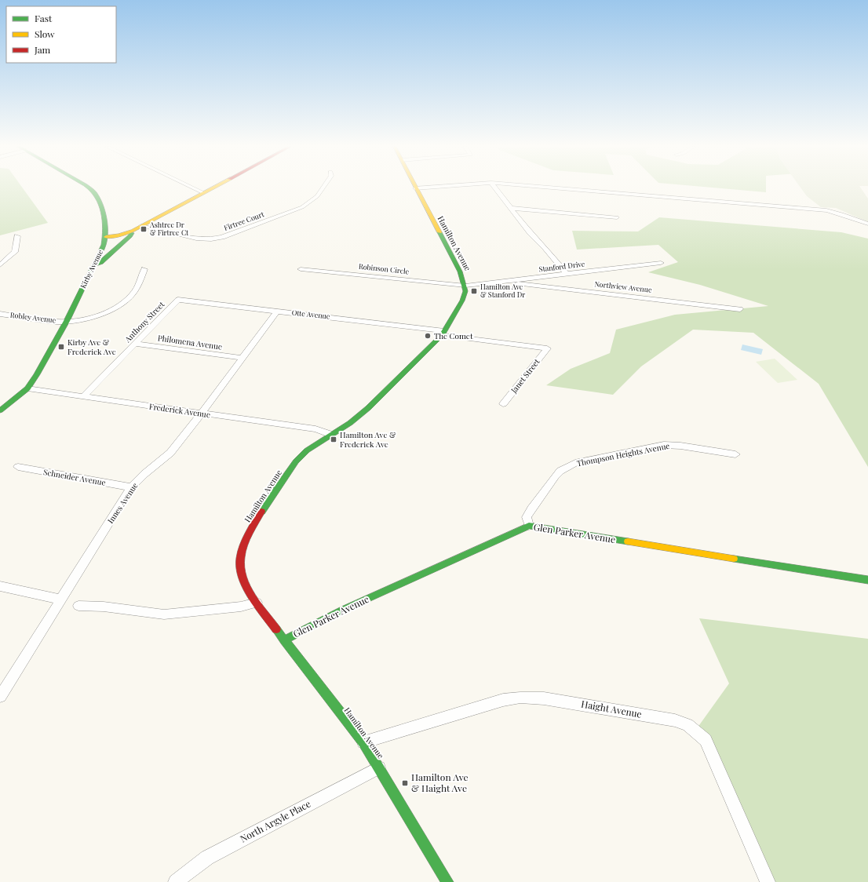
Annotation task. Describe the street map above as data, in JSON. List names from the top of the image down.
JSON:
{
  "streets": {
    "street": [
      "Firtree Court",
      "Hamilton Avenue",
      "Stanford Drive",
      "Kirby Avenue",
      "Robinson Circle",
      "Northview Avenue",
      "Otte Avenue",
      "Robley Avenue",
      "Anthony Street",
      "Philomena Avenue",
      "Janet Street",
      "Frederick Avenue",
      "Thompson Heights Avenue",
      "Schneider Avenue",
      "Innes Avenue",
      "Glen Parker Avenue",
      "Haight Avenue",
      "North Argyle Place"
    ]
  },
  "crossings": [
    ["Hamilton Avenue", "Stanford Drive"],
    ["Hamilton Avenue", "Robinson Circle"],
    ["Hamilton Avenue", "Otte Avenue"],
    ["Hamilton Avenue", "Frederick Avenue"],
    ["Hamilton Avenue", "Glen Parker Avenue"],
    ["Hamilton Avenue", "Haight Avenue"],
    ["Hamilton Avenue", "North Argyle Place"],
    ["Stanford Drive", "Robinson Circle"],
    ["Stanford Drive", "Northview Avenue"],
    ["Kirby Avenue", "Robley Avenue"],
    ["Kirby Avenue", "Frederick Avenue"],
    ["Otte Avenue", "Anthony Street"],
    ["Otte Avenue", "Janet Street"],
    ["Otte Avenue", "Innes Avenue"],
    ["Anthony Street", "Philomena Avenue"],
    ["Anthony Street", "Frederick Avenue"],
    ["Philomena Avenue", "Innes Avenue"],
    ["Frederick Avenue", "Innes Avenue"],
    ["Thompson Heights Avenue", "Glen Parker Avenue"],
    ["Schneider Avenue", "Innes Avenue"]
  ],
  "places": {
    "transit": [
      "Ashtree Dr & Firtree Ct",
      "Hamilton Ave & Stanford Dr",
      "Kirby Ave & Frederick Ave",
      "Hamilton Ave & Frederick Ave",
      "Hamilton Ave & Haight Ave"
    ],
    "other": ["The Comet"]
  },
  "legend": ["Fast", "Slow", "Jam"]
}
